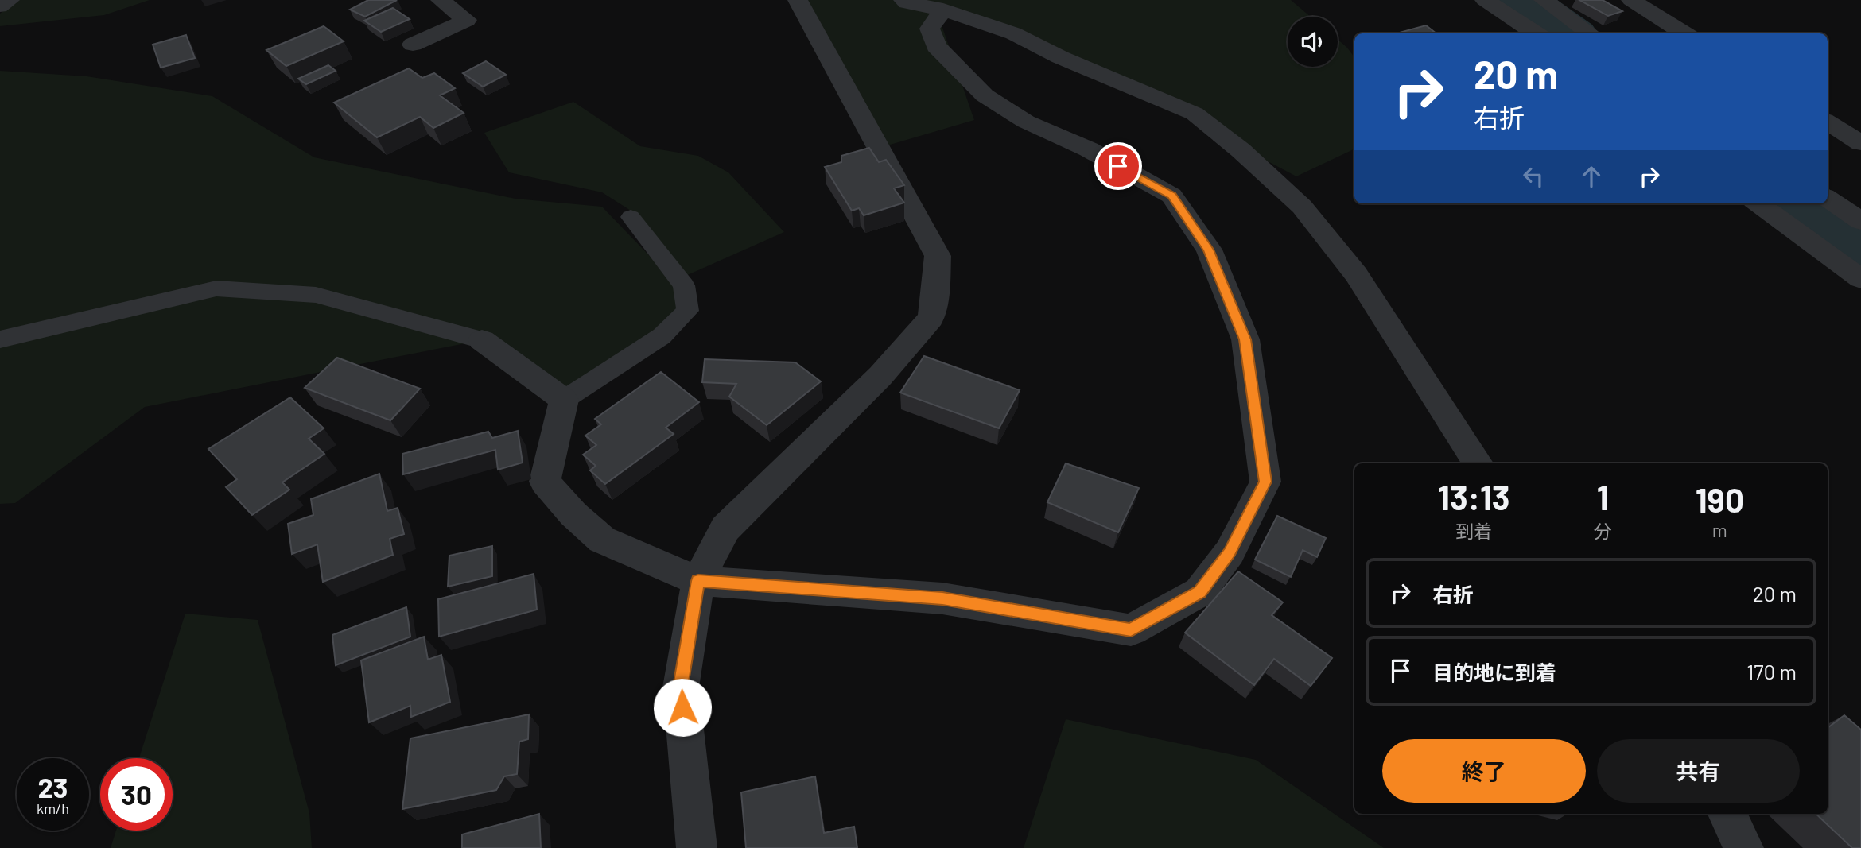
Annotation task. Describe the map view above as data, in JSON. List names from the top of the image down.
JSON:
{
  "page": {
    "turn": ["20 m", "右折"],
    "eta": [
      "13:13",
      "到着",
      "1",
      "分",
      "190",
      "m"
    ],
    "list": [
      {
        "name": "右折",
        "value": "20 m"
      },
      {
        "name": "目的地に到着",
        "value": "170 m"
      }
    ],
    "buttons": ["終了", "共有"],
    "speed": "23 km/h",
    "limit": "30"
  }
}
